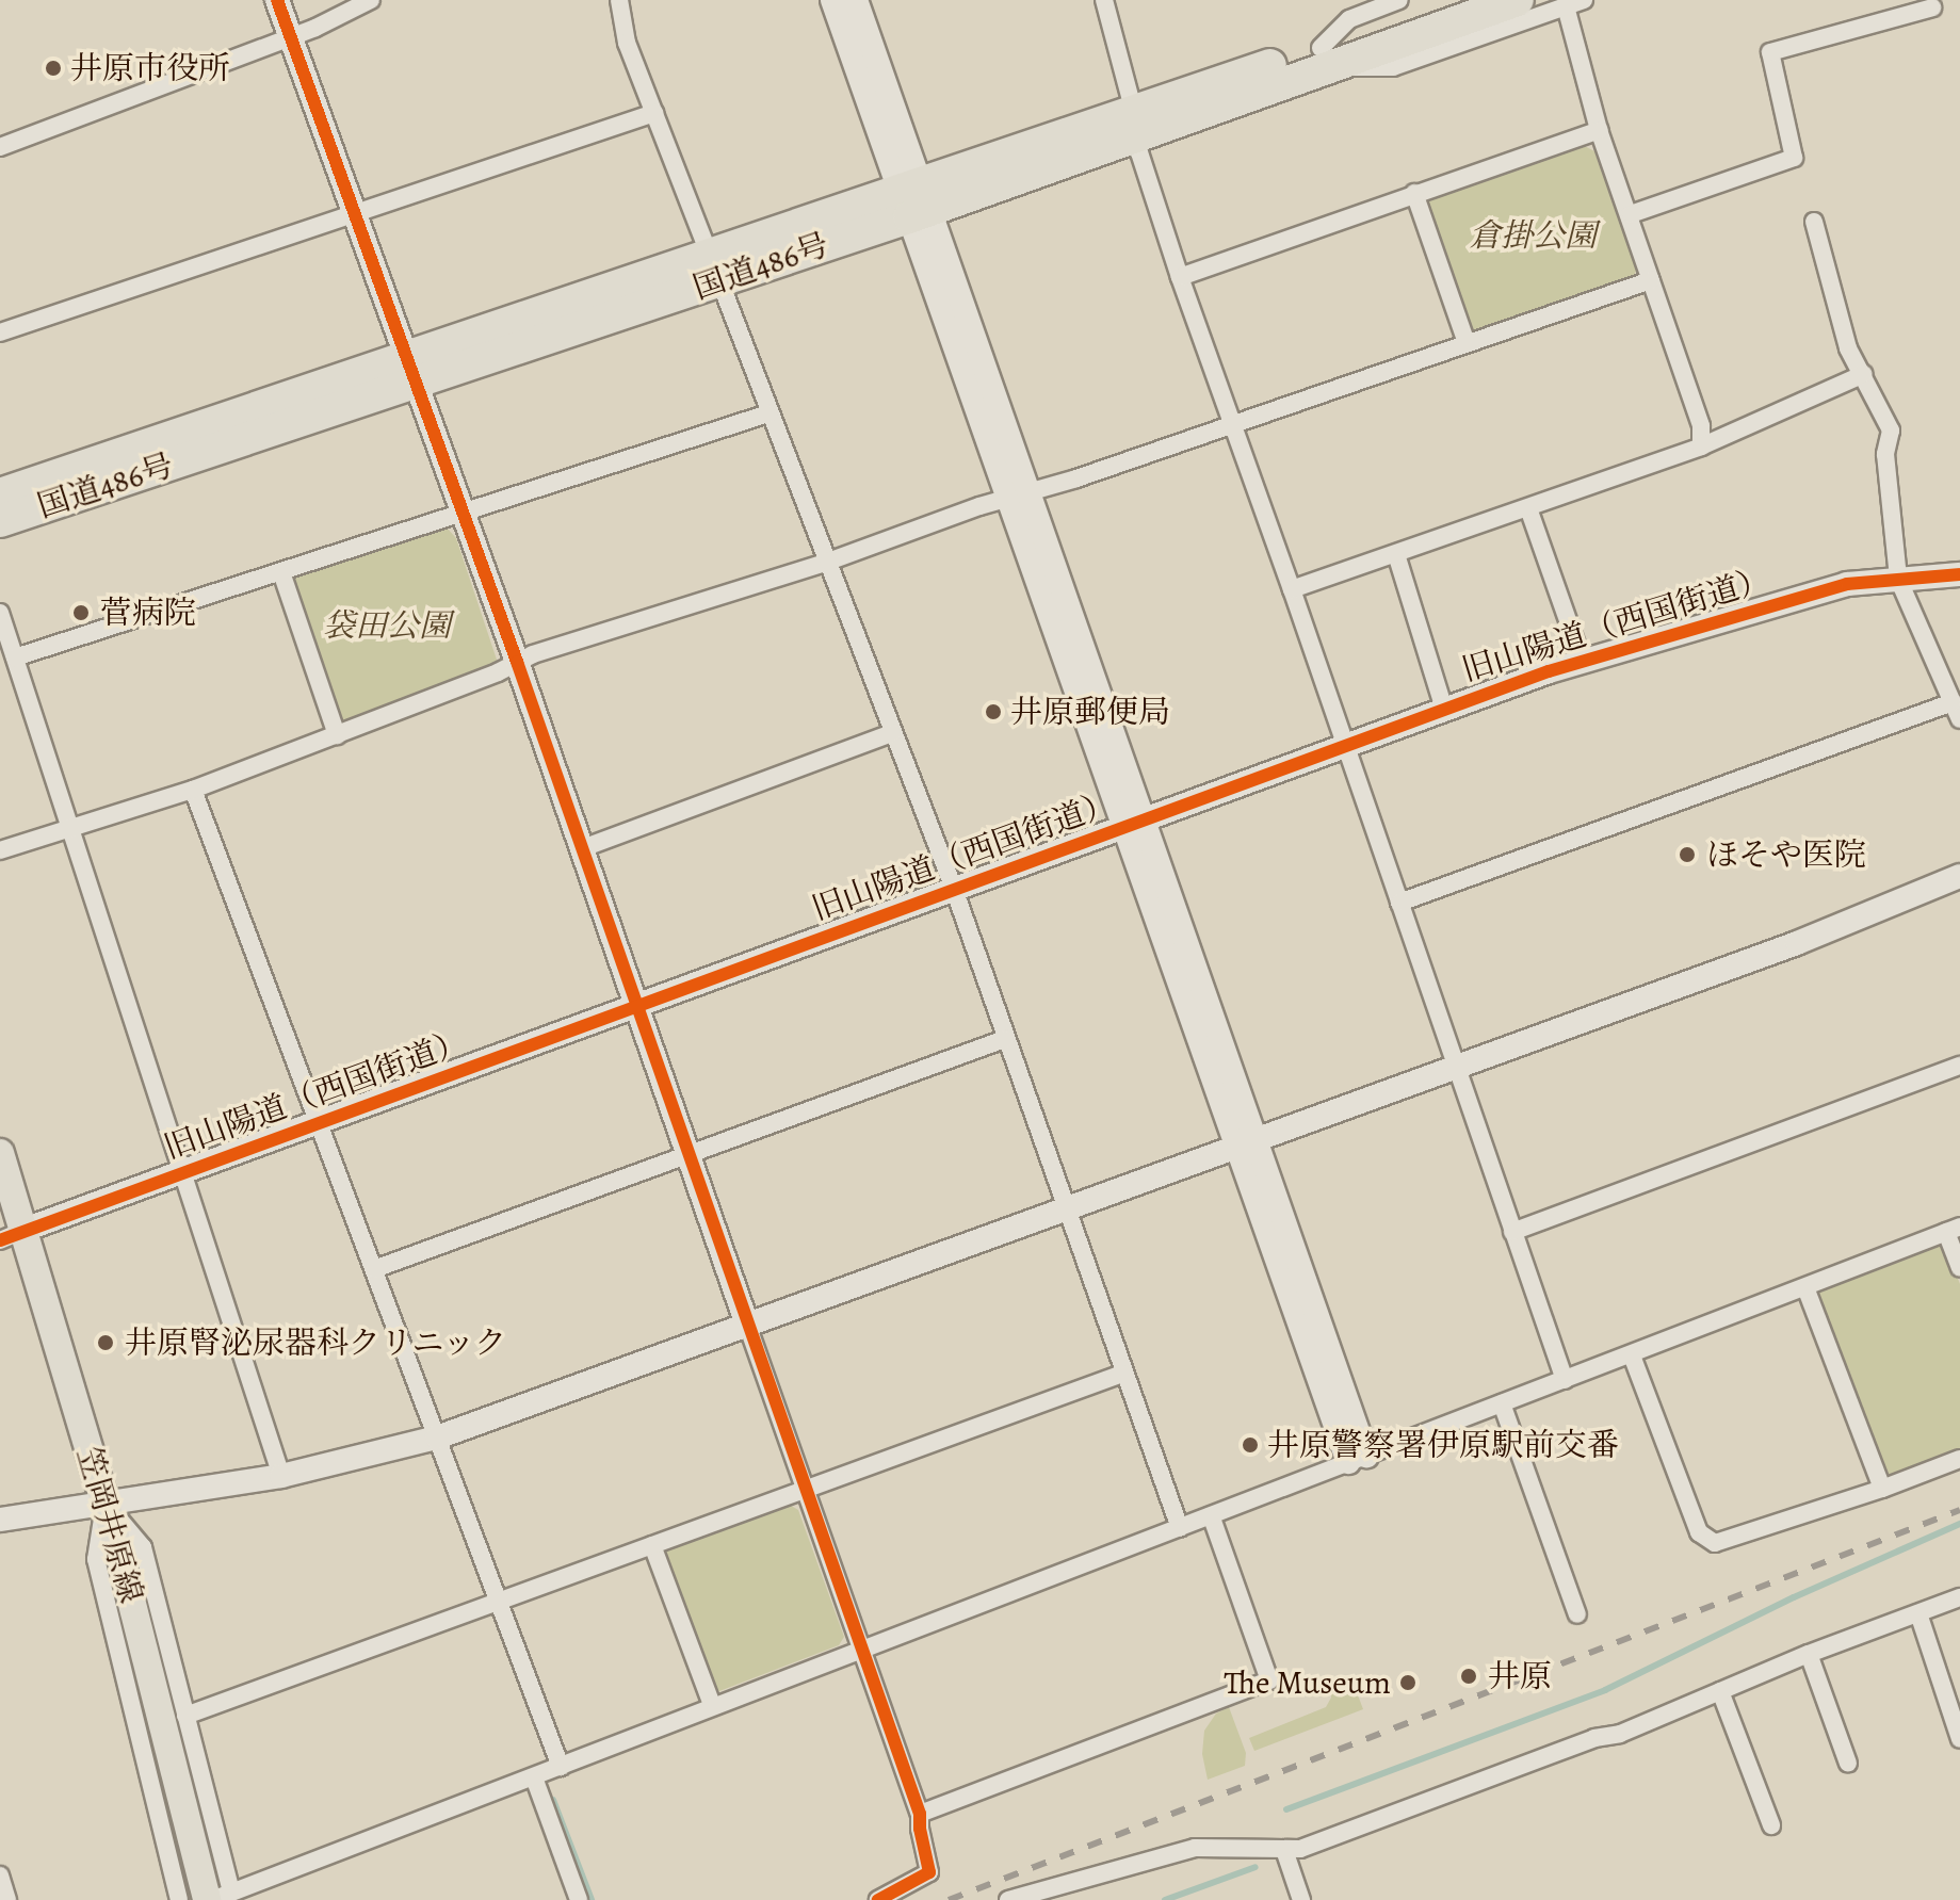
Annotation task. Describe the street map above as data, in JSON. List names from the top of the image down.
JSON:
{
  "streets": {
    "highway": ["国道486号"],
    "main road": ["笠岡井原線"],
    "street": ["旧山陽道（西国街道）"]
  },
  "crossings": [
    ["旧山陽道（西国街道）", "笠岡井原線"]
  ],
  "parks": ["倉掛公園", "袋田公園"],
  "places": [
    "井原市役所",
    "菅病院",
    "井原郵便局",
    "ほそや医院",
    "井原腎泌尿器科クリニック",
    "井原警察署伊原駅前交番",
    "井原",
    "The Museum"
  ]
}
